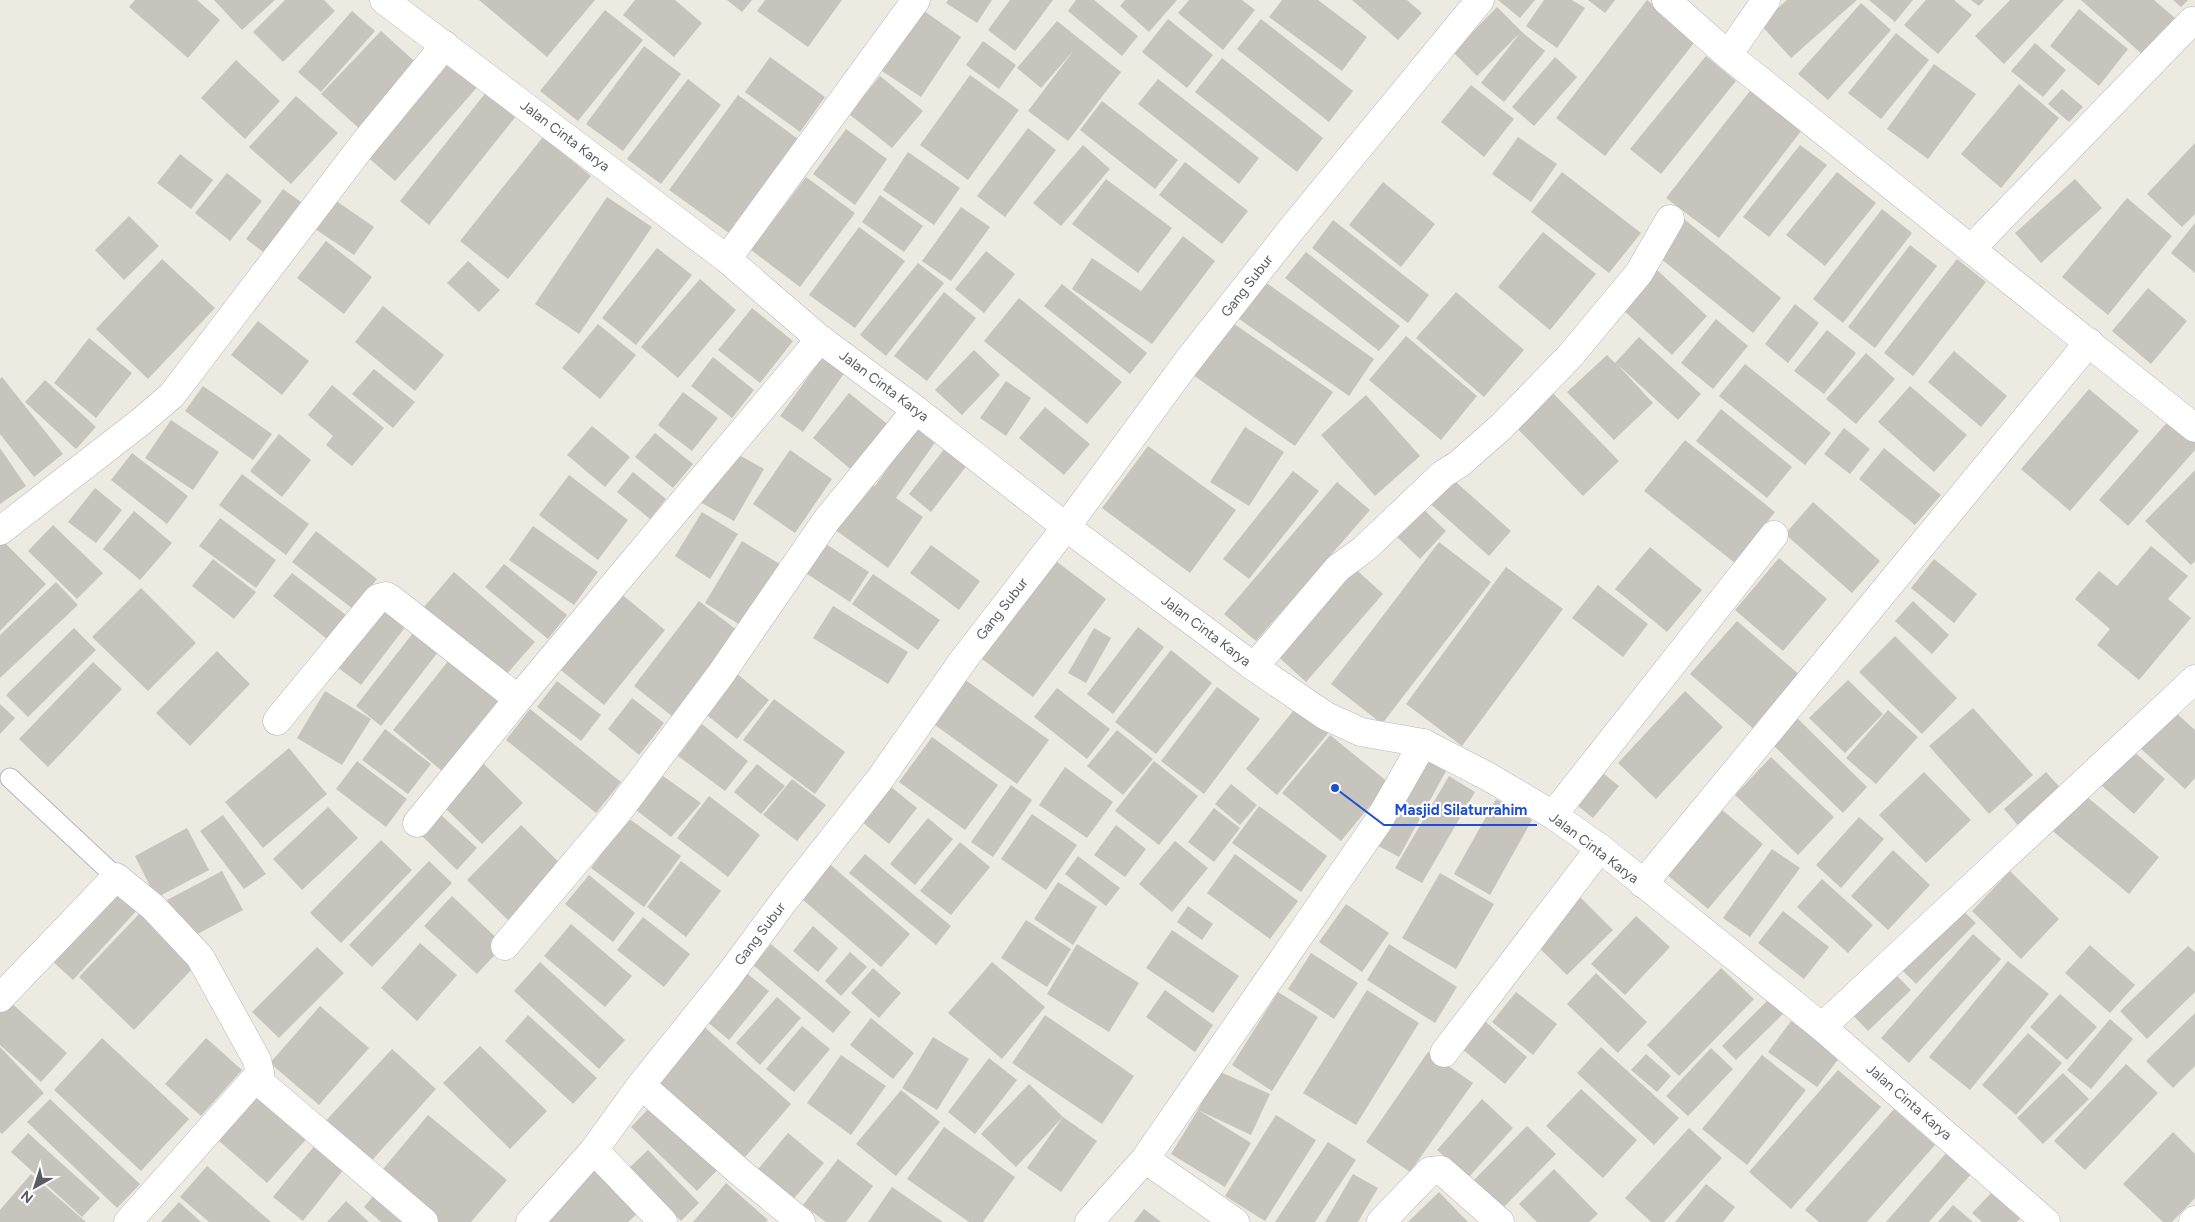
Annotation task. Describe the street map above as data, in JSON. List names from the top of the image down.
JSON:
{
  "streets": {
    "street": ["Jalan Cinta Karya", "Gang Subur"]
  },
  "crossings": [
    ["Jalan Cinta Karya", "Gang Subur"]
  ],
  "places": ["Masjid Silaturrahim"],
  "north": "bottom left"
}
